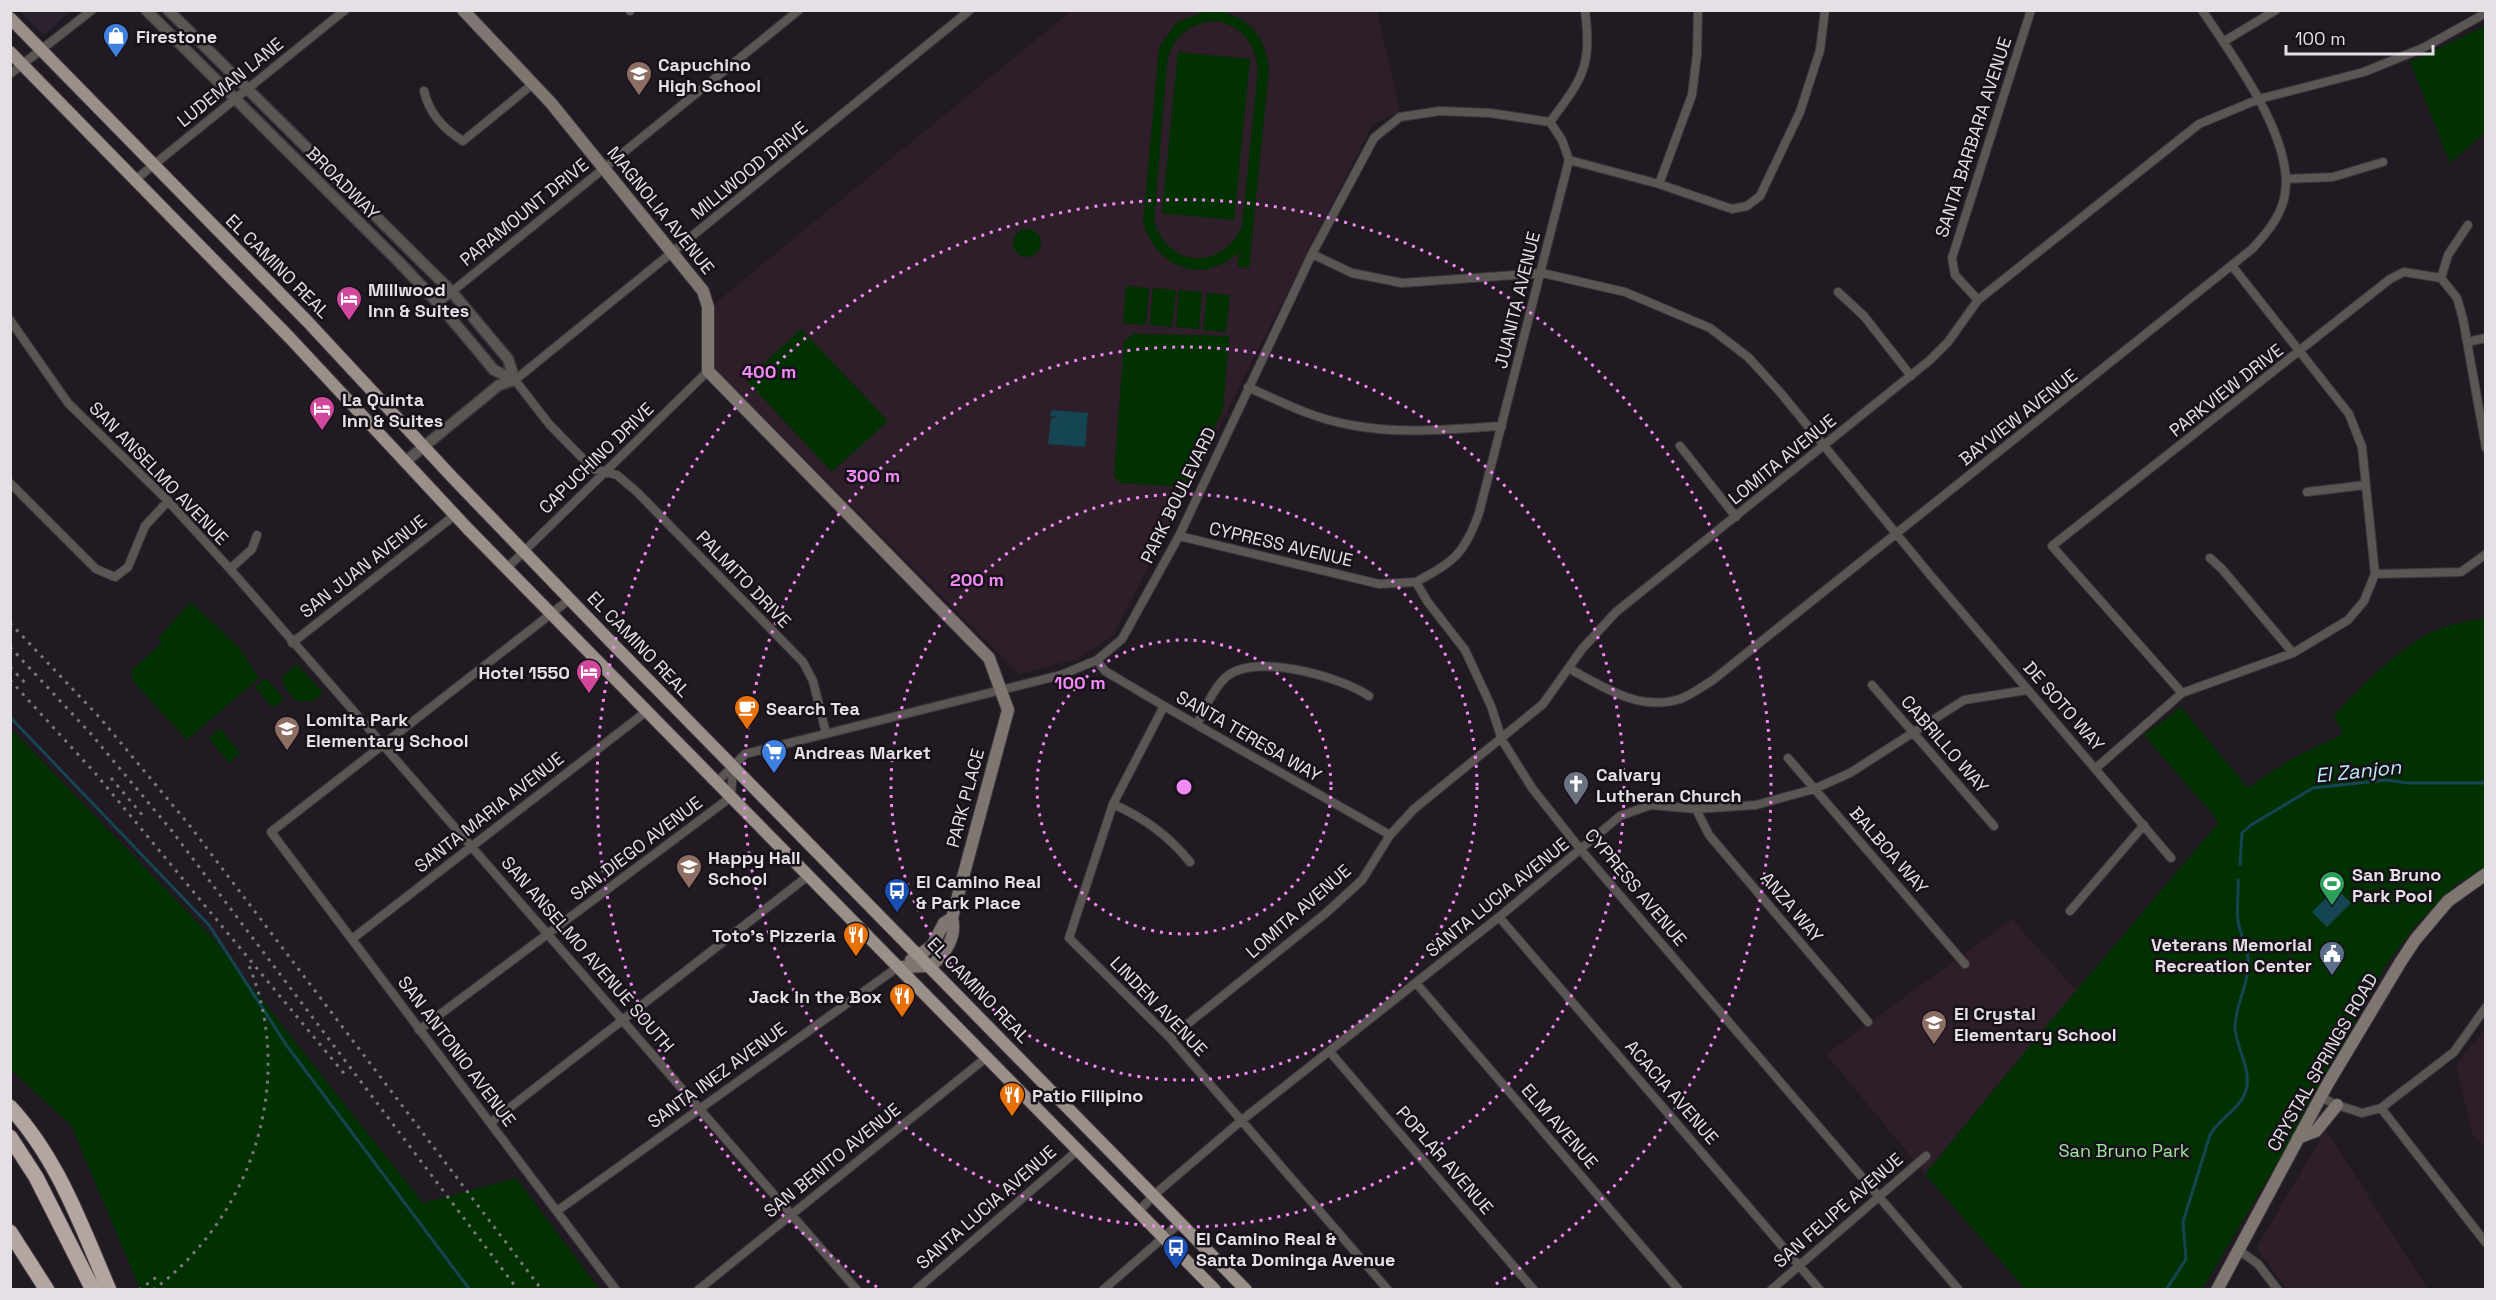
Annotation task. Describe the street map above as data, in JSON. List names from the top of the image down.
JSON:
{
  "streets": {
    "main road": [
      "MAGNOLIA AVENUE",
      "EL CAMINO REAL",
      "PARK PLACE",
      "CRYSTAL SPRINGS ROAD"
    ],
    "street": [
      "LUDEMAN LANE",
      "SANTA BARBARA AVENUE",
      "MILLWOOD DRIVE",
      "BROADWAY",
      "PARAMOUNT DRIVE",
      "JUANITA AVENUE",
      "PARKVIEW DRIVE",
      "BAYVIEW AVENUE",
      "CAPUCHINO DRIVE",
      "LOMITA AVENUE",
      "SAN ANSELMO AVENUE",
      "PARK BOULEVARD",
      "CYPRESS AVENUE",
      "SAN JUAN AVENUE",
      "PALMITO DRIVE",
      "DE SOTO WAY",
      "SANTA TERESA WAY",
      "CABRILLO WAY",
      "SANTA MARIA AVENUE",
      "SAN DIEGO AVENUE",
      "BALBOA WAY",
      "SANTA LUCIA AVENUE",
      "ANZA WAY",
      "SAN ANSELMO AVENUE SOUTH",
      "LINDEN AVENUE",
      "SAN ANTONIO AVENUE",
      "SANTA INEZ AVENUE",
      "ACACIA AVENUE",
      "ELM AVENUE",
      "SAN BENITO AVENUE",
      "POPLAR AVENUE",
      "SAN FELIPE AVENUE"
    ]
  },
  "crossings": [
    ["LUDEMAN LANE", "BROADWAY"],
    ["LUDEMAN LANE", "EL CAMINO REAL"],
    ["SANTA BARBARA AVENUE", "LOMITA AVENUE"],
    ["MILLWOOD DRIVE", "BROADWAY"],
    ["MILLWOOD DRIVE", "MAGNOLIA AVENUE"],
    ["MILLWOOD DRIVE", "EL CAMINO REAL"],
    ["BROADWAY", "PARAMOUNT DRIVE"],
    ["BROADWAY", "CAPUCHINO DRIVE"],
    ["BROADWAY", "PALMITO DRIVE"],
    ["MAGNOLIA AVENUE", "PARAMOUNT DRIVE"],
    ["MAGNOLIA AVENUE", "CAPUCHINO DRIVE"],
    ["EL CAMINO REAL", "CAPUCHINO DRIVE"],
    ["EL CAMINO REAL", "PARK BOULEVARD"],
    ["EL CAMINO REAL", "PARK PLACE"],
    ["EL CAMINO REAL", "SANTA LUCIA AVENUE"],
    ["JUANITA AVENUE", "CYPRESS AVENUE"],
    ["JUANITA AVENUE", "DE SOTO WAY"],
    ["BAYVIEW AVENUE", "LOMITA AVENUE"],
    ["BAYVIEW AVENUE", "DE SOTO WAY"],
    ["CAPUCHINO DRIVE", "PALMITO DRIVE"],
    ["LOMITA AVENUE", "CYPRESS AVENUE"],
    ["LOMITA AVENUE", "DE SOTO WAY"],
    ["LOMITA AVENUE", "SANTA TERESA WAY"],
    ["LOMITA AVENUE", "LINDEN AVENUE"],
    ["SAN ANSELMO AVENUE", "SAN JUAN AVENUE"],
    ["SAN ANSELMO AVENUE", "SAN ANSELMO AVENUE SOUTH"],
    ["PARK BOULEVARD", "CYPRESS AVENUE"],
    ["PARK BOULEVARD", "PALMITO DRIVE"],
    ["PARK BOULEVARD", "DE SOTO WAY"],
    ["PARK BOULEVARD", "SANTA TERESA WAY"],
    ["PARK BOULEVARD", "PARK PLACE"],
    ["CYPRESS AVENUE", "SANTA LUCIA AVENUE"],
    ["CYPRESS AVENUE", "SAN FELIPE AVENUE"],
    ["SAN JUAN AVENUE", "SAN ANSELMO AVENUE SOUTH"],
    ["DE SOTO WAY", "SANTA LUCIA AVENUE"],
    ["SANTA TERESA WAY", "LINDEN AVENUE"],
    ["CABRILLO WAY", "SANTA LUCIA AVENUE"],
    ["PARK PLACE", "SANTA INEZ AVENUE"],
    ["SANTA MARIA AVENUE", "SAN ANSELMO AVENUE SOUTH"],
    ["SANTA MARIA AVENUE", "SAN ANTONIO AVENUE"],
    ["SAN DIEGO AVENUE", "SAN ANSELMO AVENUE SOUTH"],
    ["SAN DIEGO AVENUE", "SAN ANTONIO AVENUE"],
    ["BALBOA WAY", "SANTA LUCIA AVENUE"],
    ["SANTA LUCIA AVENUE", "ANZA WAY"],
    ["SANTA LUCIA AVENUE", "LINDEN AVENUE"],
    ["SANTA LUCIA AVENUE", "ACACIA AVENUE"],
    ["SANTA LUCIA AVENUE", "ELM AVENUE"],
    ["SANTA LUCIA AVENUE", "POPLAR AVENUE"],
    ["SAN ANSELMO AVENUE SOUTH", "SAN ANTONIO AVENUE"],
    ["SAN ANSELMO AVENUE SOUTH", "SANTA INEZ AVENUE"],
    ["SAN ANSELMO AVENUE SOUTH", "SAN BENITO AVENUE"],
    ["SAN ANTONIO AVENUE", "SANTA INEZ AVENUE"],
    ["ACACIA AVENUE", "SAN FELIPE AVENUE"]
  ],
  "water": ["El Zanjon"],
  "parks": ["San Bruno Park"],
  "places": {
    "shop": ["Firestone"],
    "school or university": [
      "Capuchino High School",
      "Lomita Park Elementary School",
      "Happy Hall School",
      "El Crystal Elementary School"
    ],
    "hotel": ["Millwood Inn & Suites", "La Quinta Inn & Suites", "Hotel 1550"],
    "cafe": ["Search Tea"],
    "supermarket": ["Andreas Market"],
    "church": ["Calvary Lutheran Church"],
    "sports": ["San Bruno Park Pool"],
    "bus stop": ["El Camino Real & Park Place", "El Camino Real & Santa Dominga Avenue"],
    "restaurant": ["Toto's Pizzeria", "Jack in the Box", "Patio Filipino"],
    "public building": ["Veterans Memorial Recreation Center"]
  },
  "scale_bar": "100 m",
  "rings": [
    "400 m",
    "300 m",
    "200 m",
    "100 m"
  ]
}
